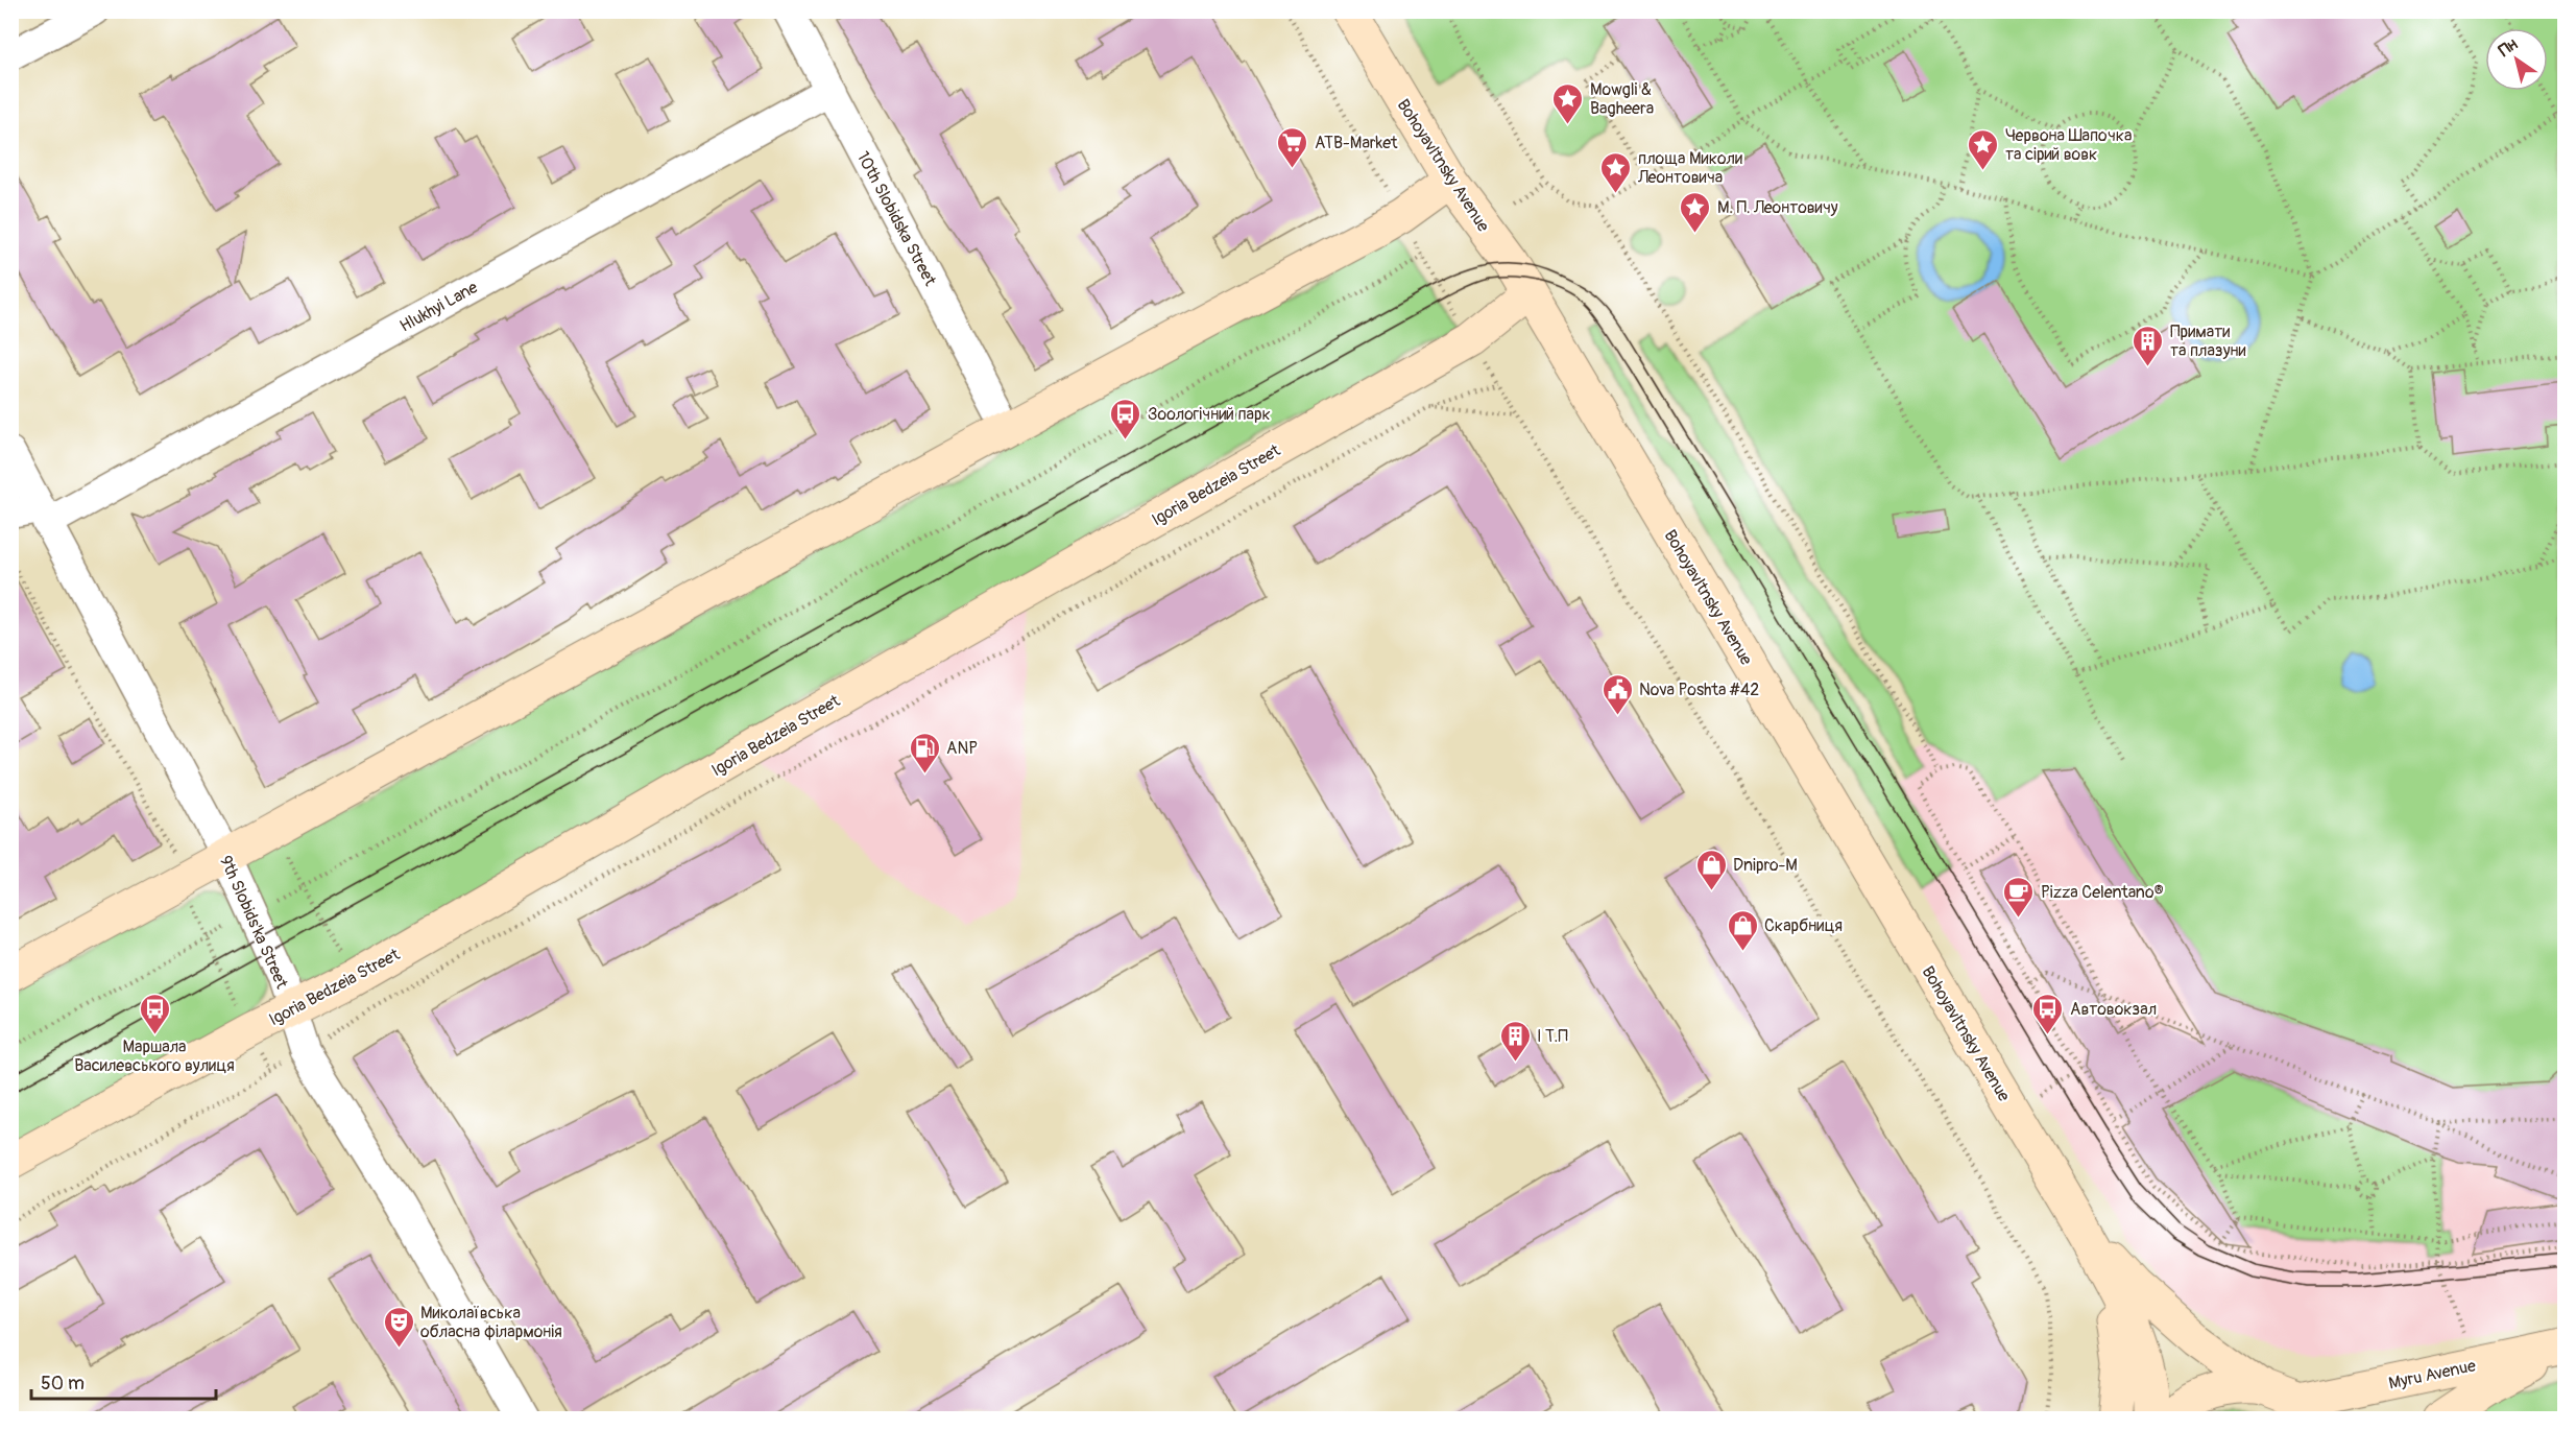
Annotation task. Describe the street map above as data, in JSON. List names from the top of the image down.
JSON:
{
  "streets": {
    "street": [
      "Bohoyavltnsky Avenue",
      "10th Slobidska Street",
      "Hlukhyi Lane",
      "Igoria Bedzeia Street",
      "9th Slobids'ka Street",
      "Myru Avenue"
    ]
  },
  "crossings": [
    ["Bohoyavltnsky Avenue", "Igoria Bedzeia Street"],
    ["Bohoyavltnsky Avenue", "Myru Avenue"],
    ["10th Slobidska Street", "Hlukhyi Lane"],
    ["Hlukhyi Lane", "9th Slobids'ka Street"],
    ["Igoria Bedzeia Street", "9th Slobids'ka Street"]
  ],
  "places": {
    "place": [
      "Mowgli & Bagheera",
      "Червона Шапочка та сірий вовк",
      "площа Миколи Леонтовича",
      "М. П. Леонтовичу"
    ],
    "supermarket": ["ATB-Market"],
    "building": ["Примати та плазуни", "І Т.П"],
    "bus stop": ["Зоологічний парк", "Маршала Василевського вулиця", "Автовокзал"],
    "public building": ["Nova Poshta #42"],
    "fuel station": ["ANP"],
    "shop": ["Dnipro-M", "Скарбниця"],
    "cafe": ["Pizza Celentano®"],
    "theatre": ["Миколаївська обласна філармонія"]
  },
  "scale_bar": "50 m",
  "north": "top left"
}
